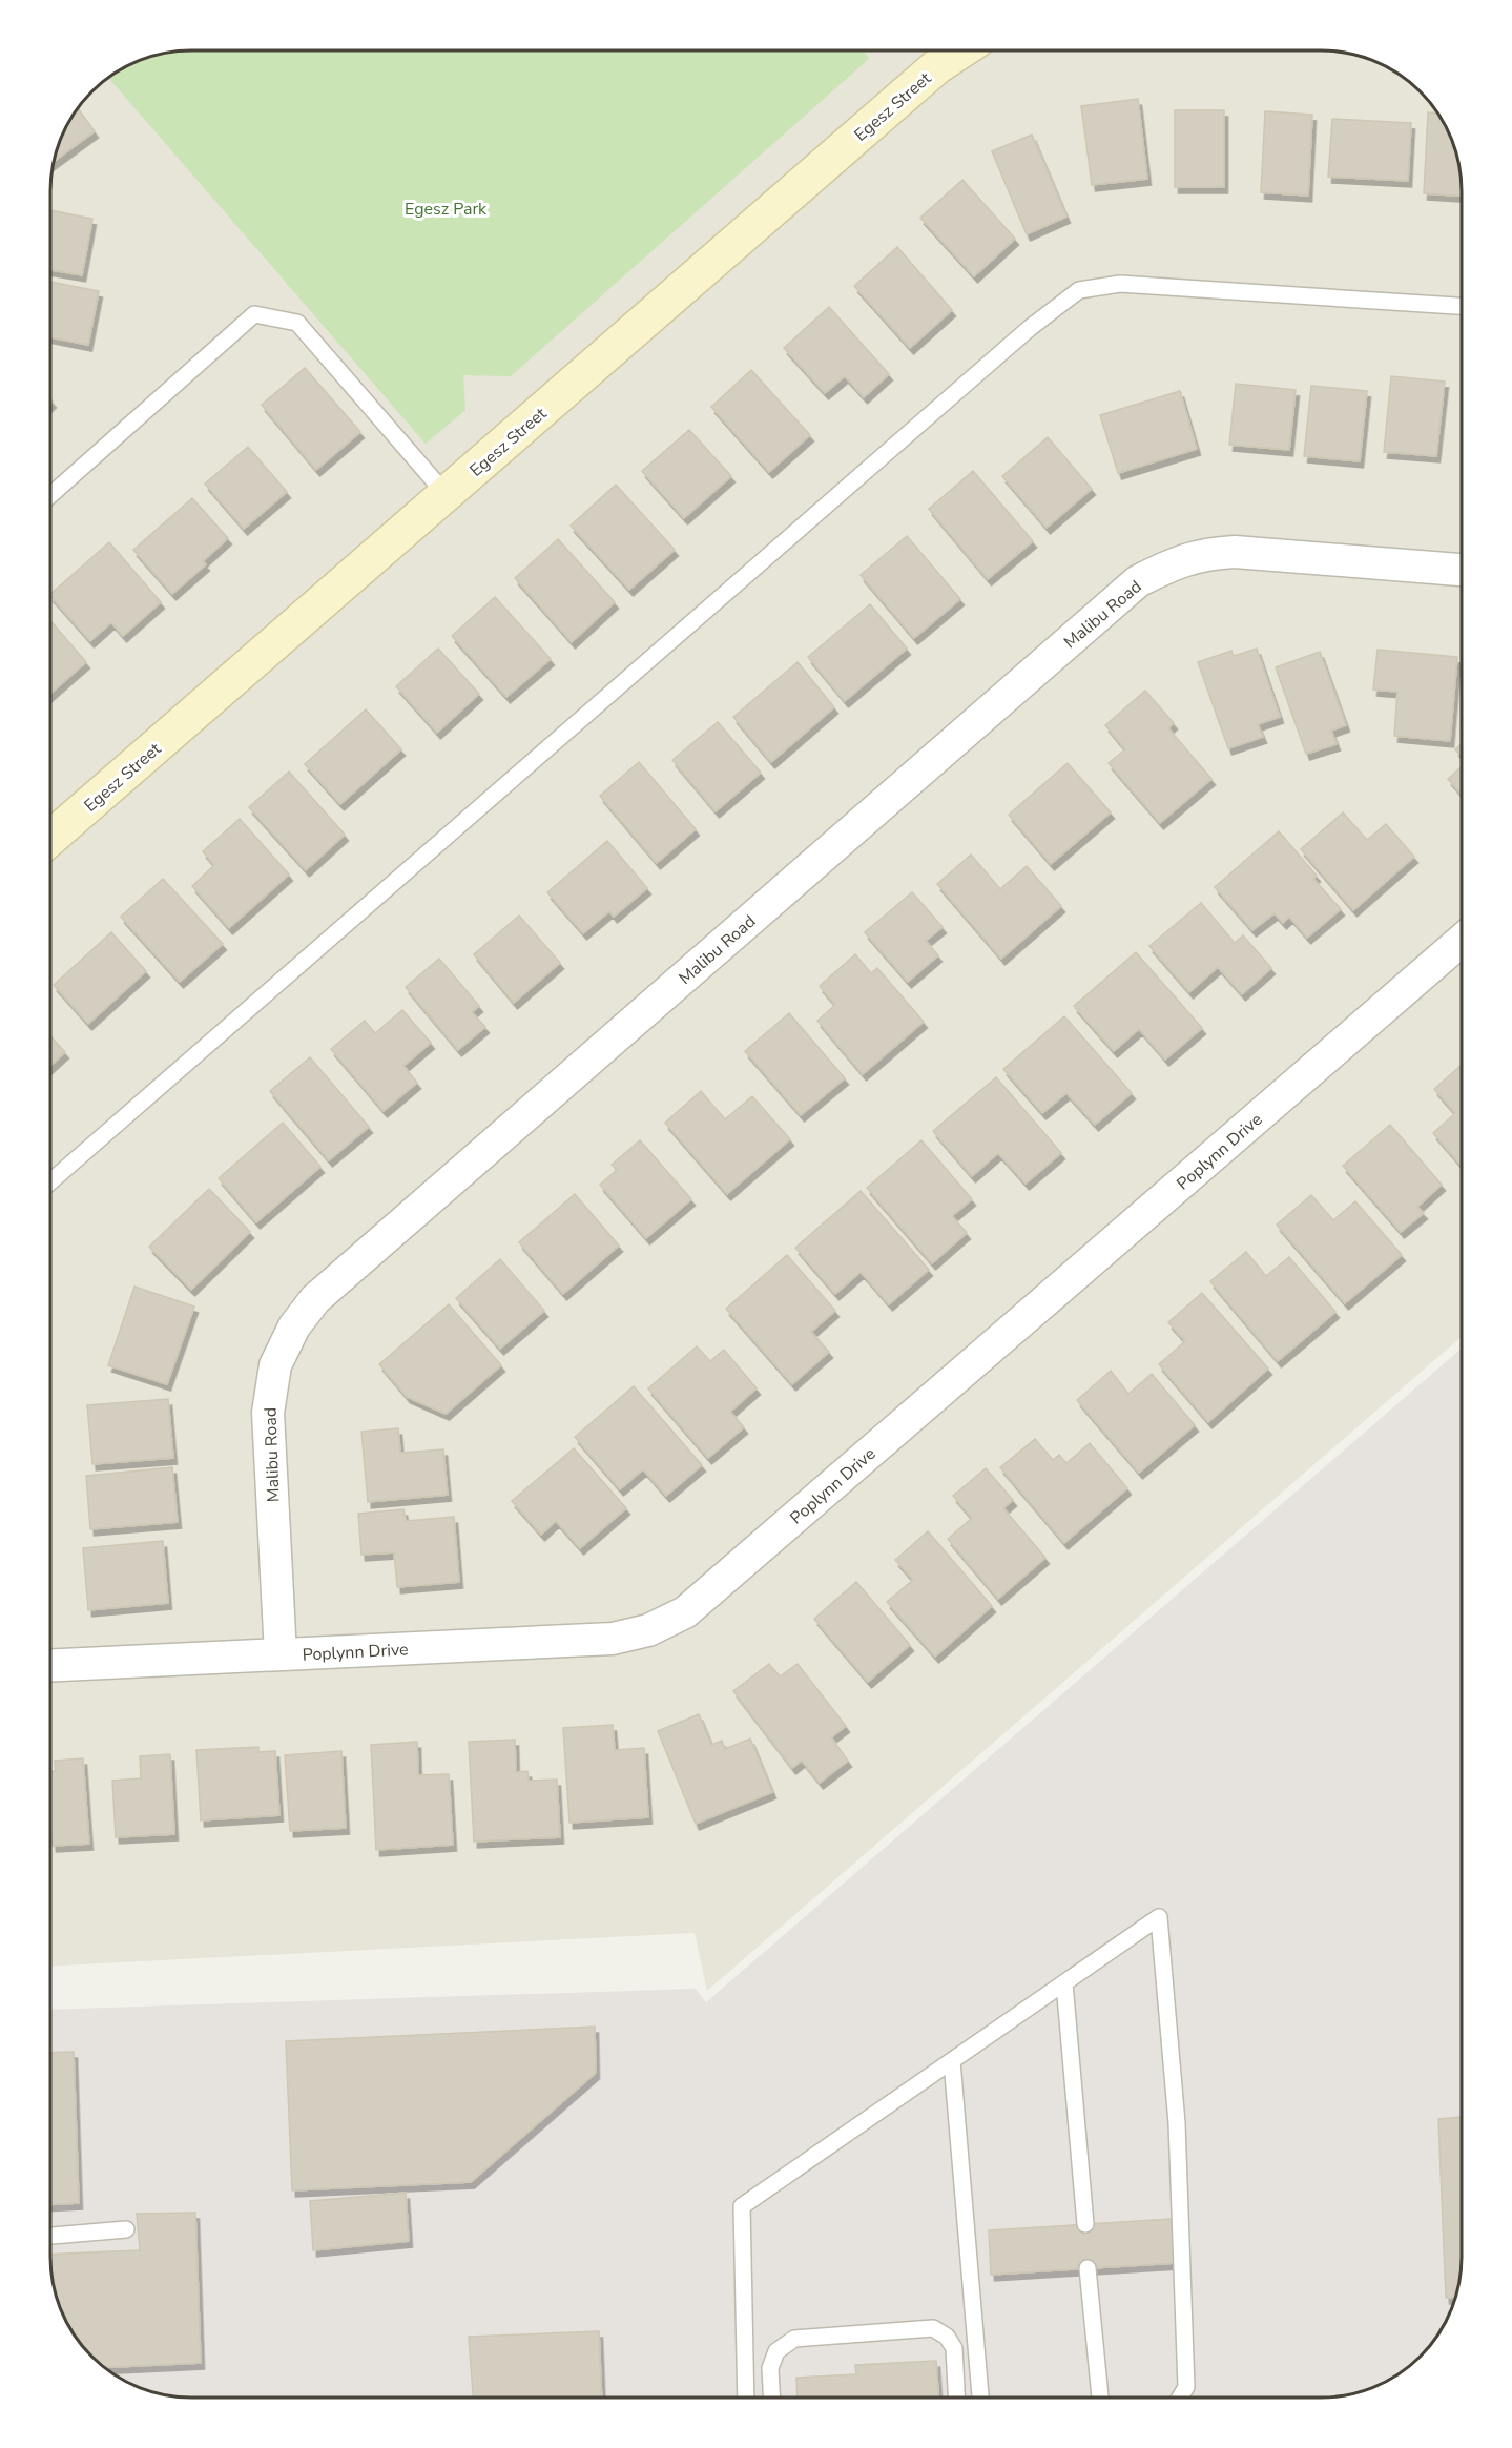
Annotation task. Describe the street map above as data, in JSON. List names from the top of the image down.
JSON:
{
  "streets": {
    "street": ["Egesz Street", "Malibu Road", "Poplynn Drive"]
  },
  "crossings": [
    ["Malibu Road", "Poplynn Drive"]
  ],
  "parks": ["Egesz Park"]
}
